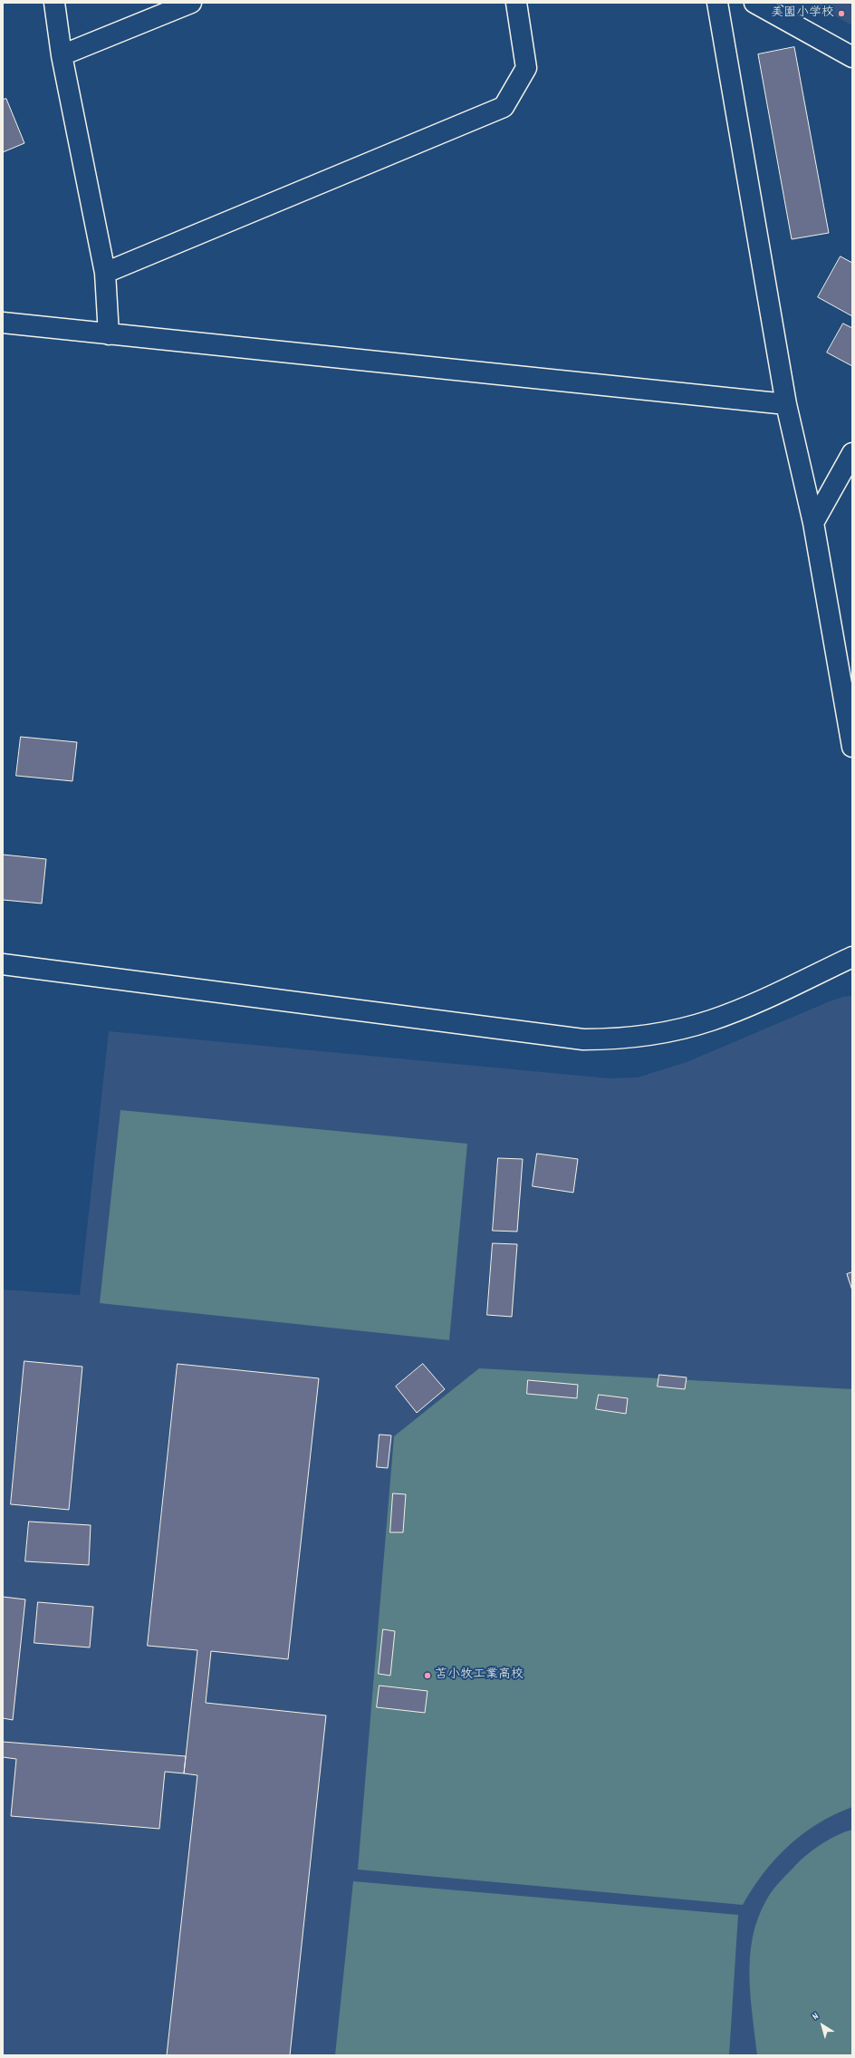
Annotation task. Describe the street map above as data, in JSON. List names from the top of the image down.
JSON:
{
  "places": ["美園小学校", "苫小牧工業高校"],
  "north": "top left"
}
